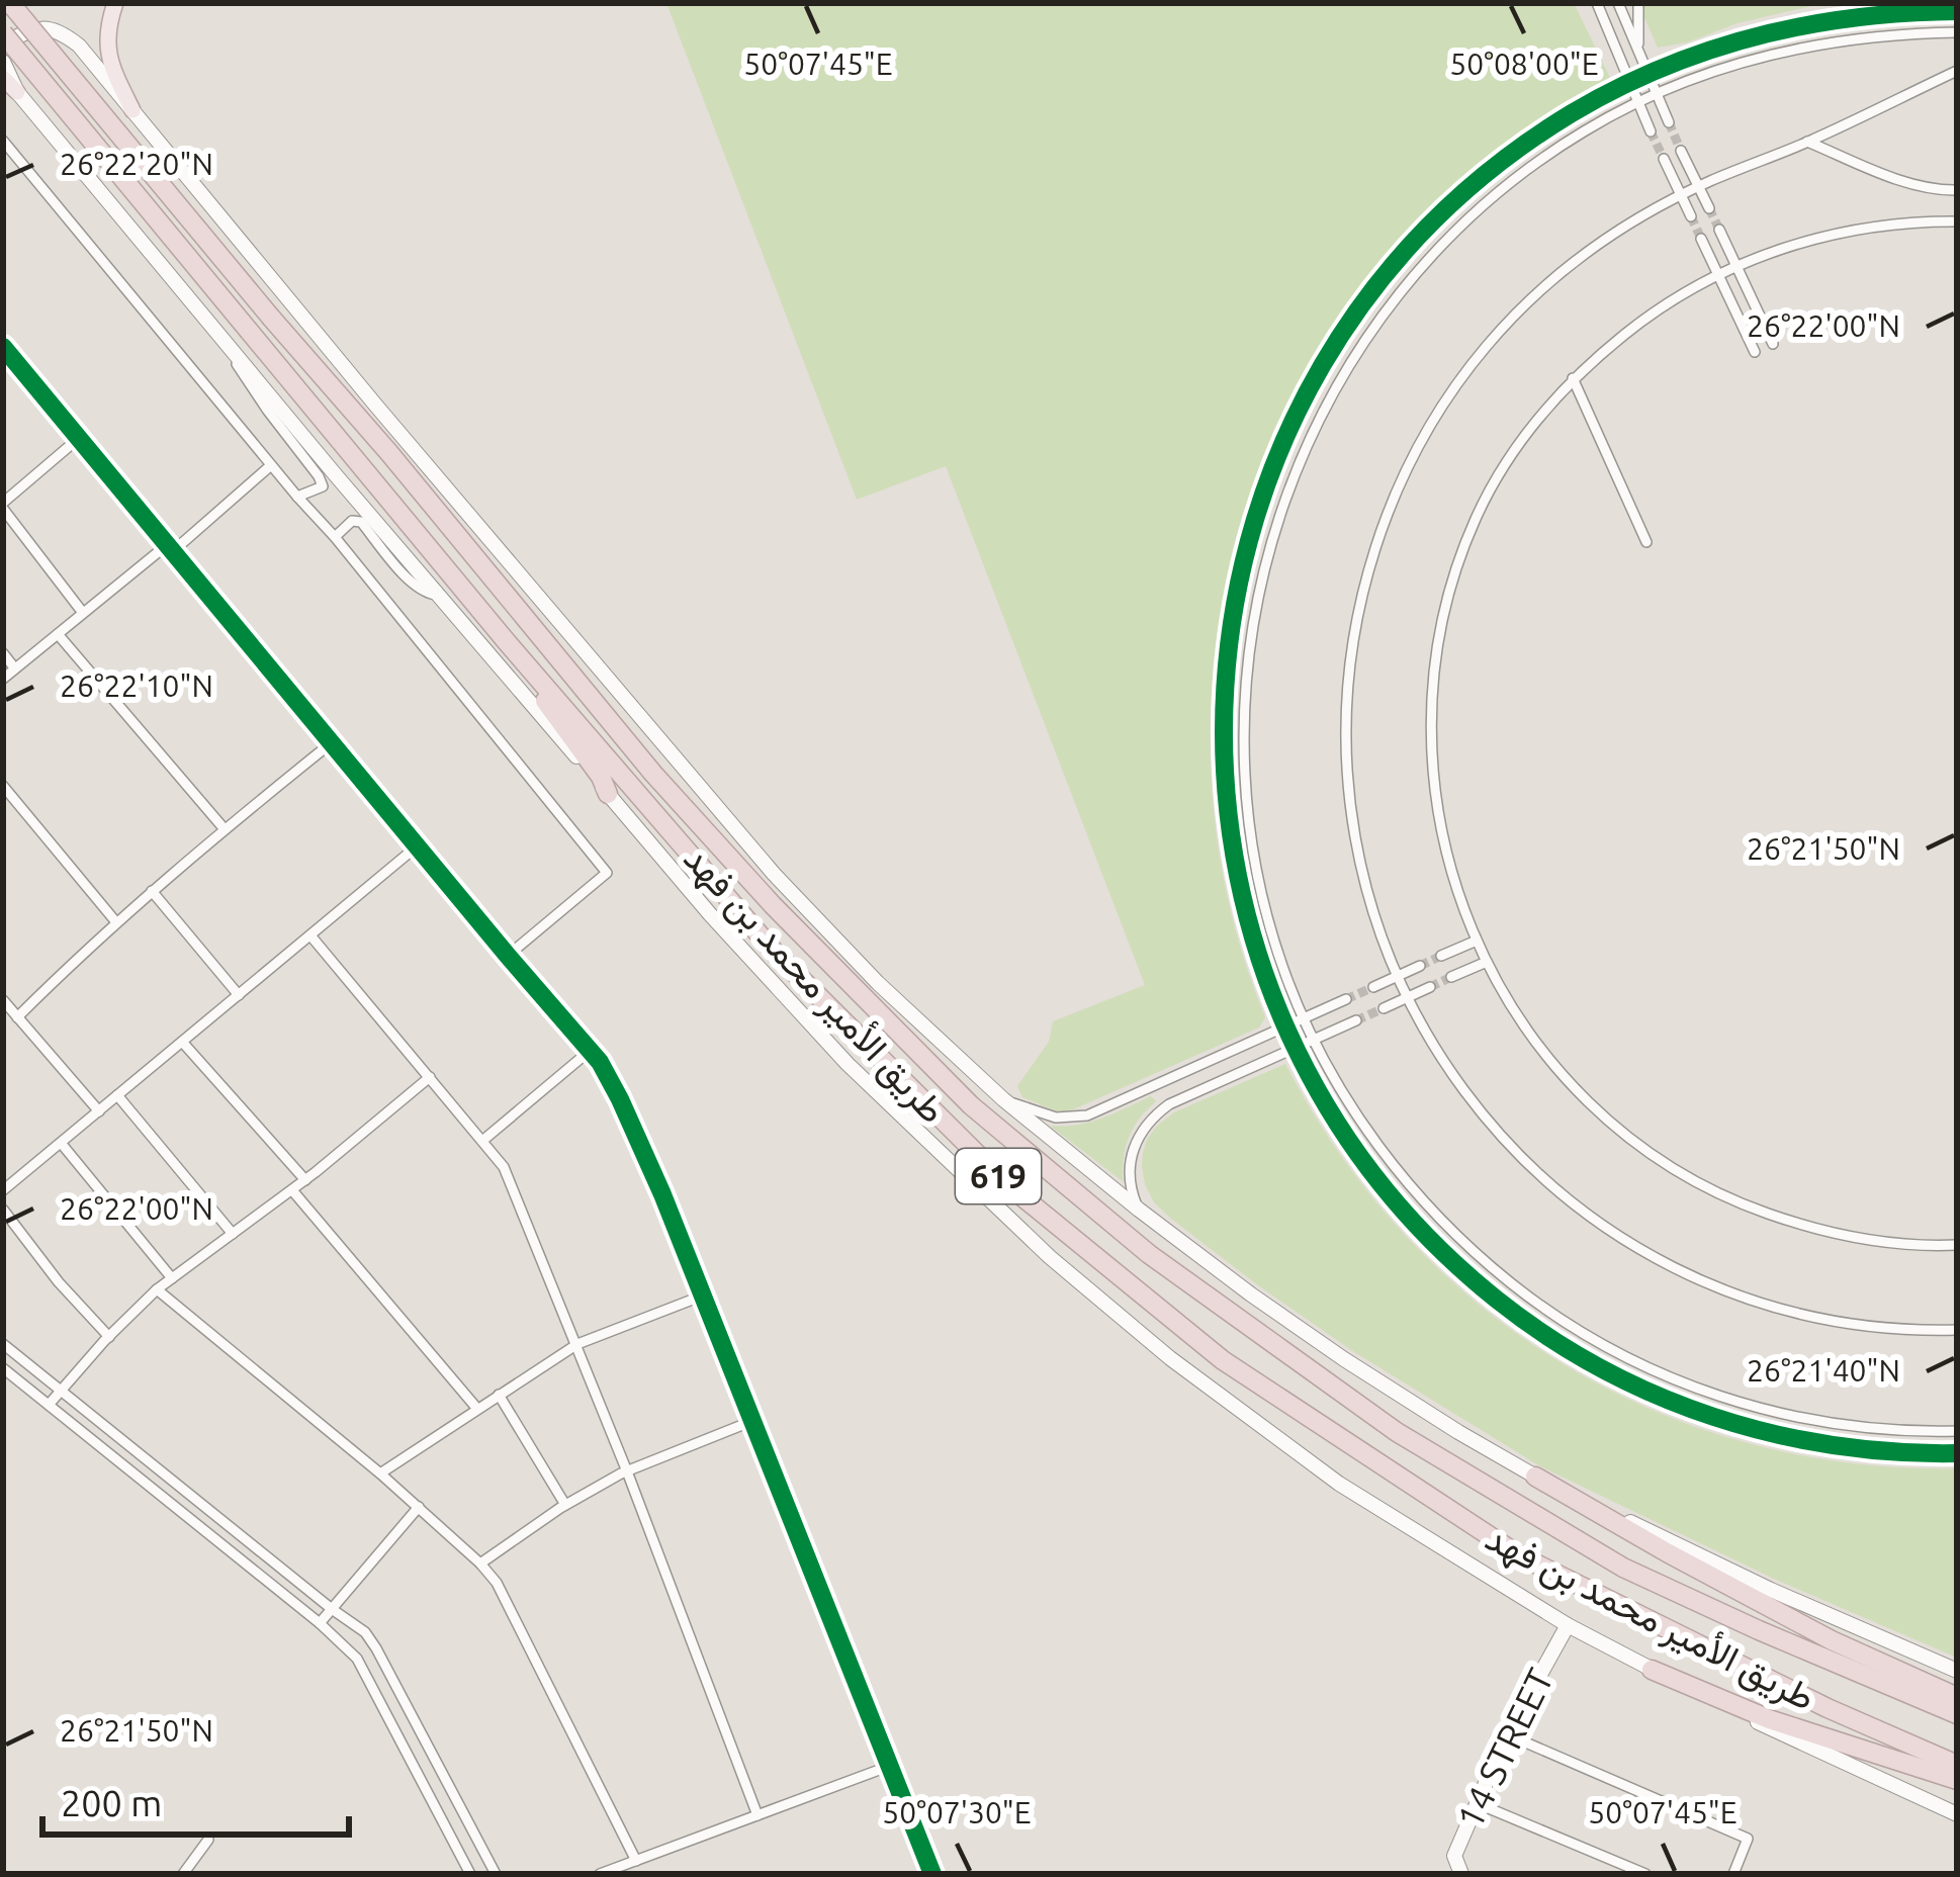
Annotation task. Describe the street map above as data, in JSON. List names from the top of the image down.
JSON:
{
  "streets": {
    "highway": ["طريق الأمير محمد بن فهد", "619"],
    "main road": ["14 STREET"]
  },
  "scale_bar": "200 m",
  "coordinates": [
    "50°07'45\"E",
    "50°08'00\"E",
    "26°22'20\"N",
    "26°22'00\"N",
    "26°22'10\"N",
    "26°21'50\"N",
    "26°21'40\"N",
    "50°07'30\"E"
  ]
}
